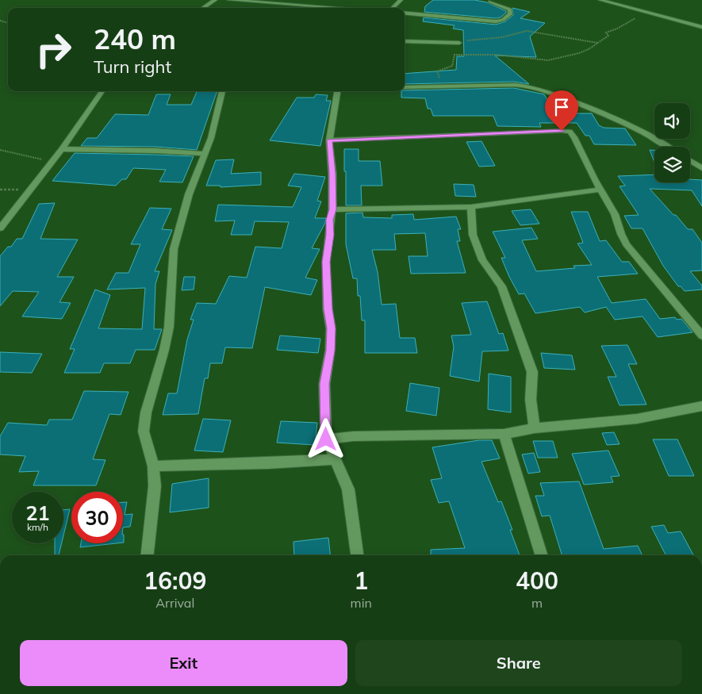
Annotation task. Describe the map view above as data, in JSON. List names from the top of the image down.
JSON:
{
  "page": {
    "turn": ["240 m", "Turn right"],
    "speed": "21 km/h",
    "limit": "30",
    "eta": [
      "16:09",
      "Arrival",
      "1",
      "min",
      "400",
      "m"
    ],
    "buttons": ["Exit", "Share"]
  }
}
